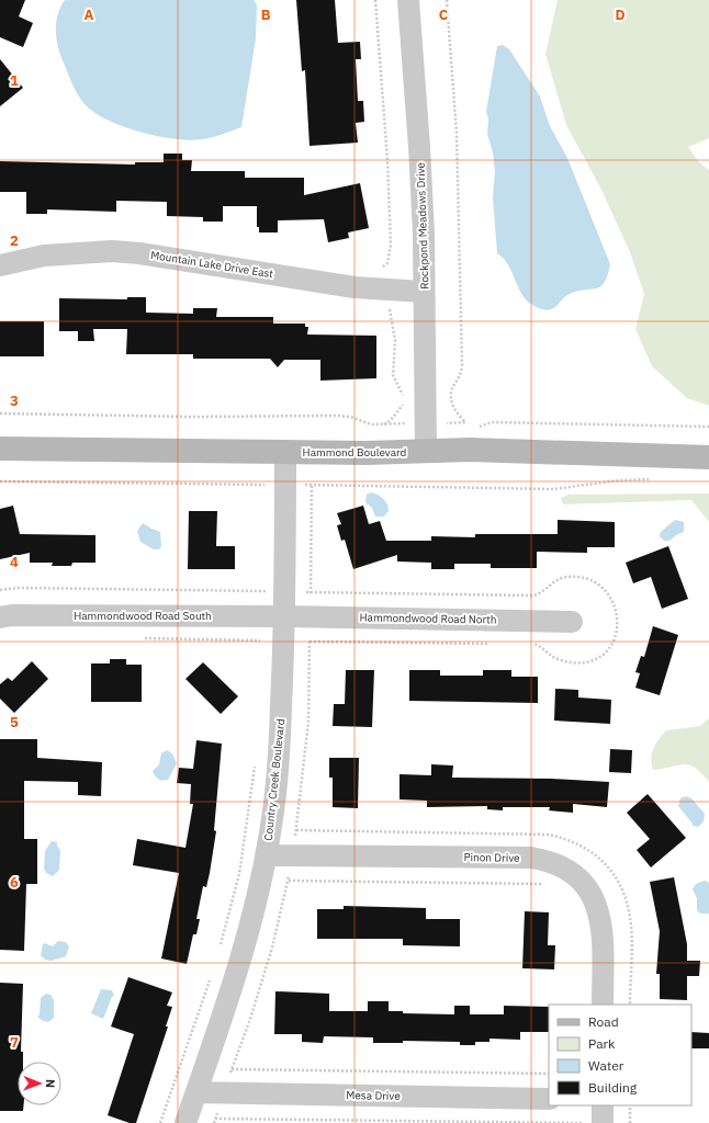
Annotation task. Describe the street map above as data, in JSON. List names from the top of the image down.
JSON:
{
  "streets": {
    "street": [
      "Rockpond Meadows Drive",
      "Mountain Lake Drive East",
      "Hammond Boulevard",
      "Hammondwood Road South",
      "Hammondwood Road North",
      "Country Creek Boulevard",
      "Pinon Drive",
      "Mesa Drive"
    ]
  },
  "crossings": [
    ["Rockpond Meadows Drive", "Mountain Lake Drive East"],
    ["Rockpond Meadows Drive", "Hammond Boulevard"],
    ["Hammond Boulevard", "Country Creek Boulevard"],
    ["Hammondwood Road South", "Hammondwood Road North"],
    ["Hammondwood Road South", "Country Creek Boulevard"],
    ["Hammondwood Road North", "Country Creek Boulevard"],
    ["Country Creek Boulevard", "Pinon Drive"],
    ["Country Creek Boulevard", "Mesa Drive"]
  ],
  "legend": [
    "Road",
    "Park",
    "Water",
    "Building"
  ],
  "north": "right",
  "grid": {
    "columns": [
      "A",
      "B",
      "C",
      "D"
    ],
    "rows": [
      "1",
      "2",
      "3",
      "4",
      "5",
      "6",
      "7"
    ]
  }
}
